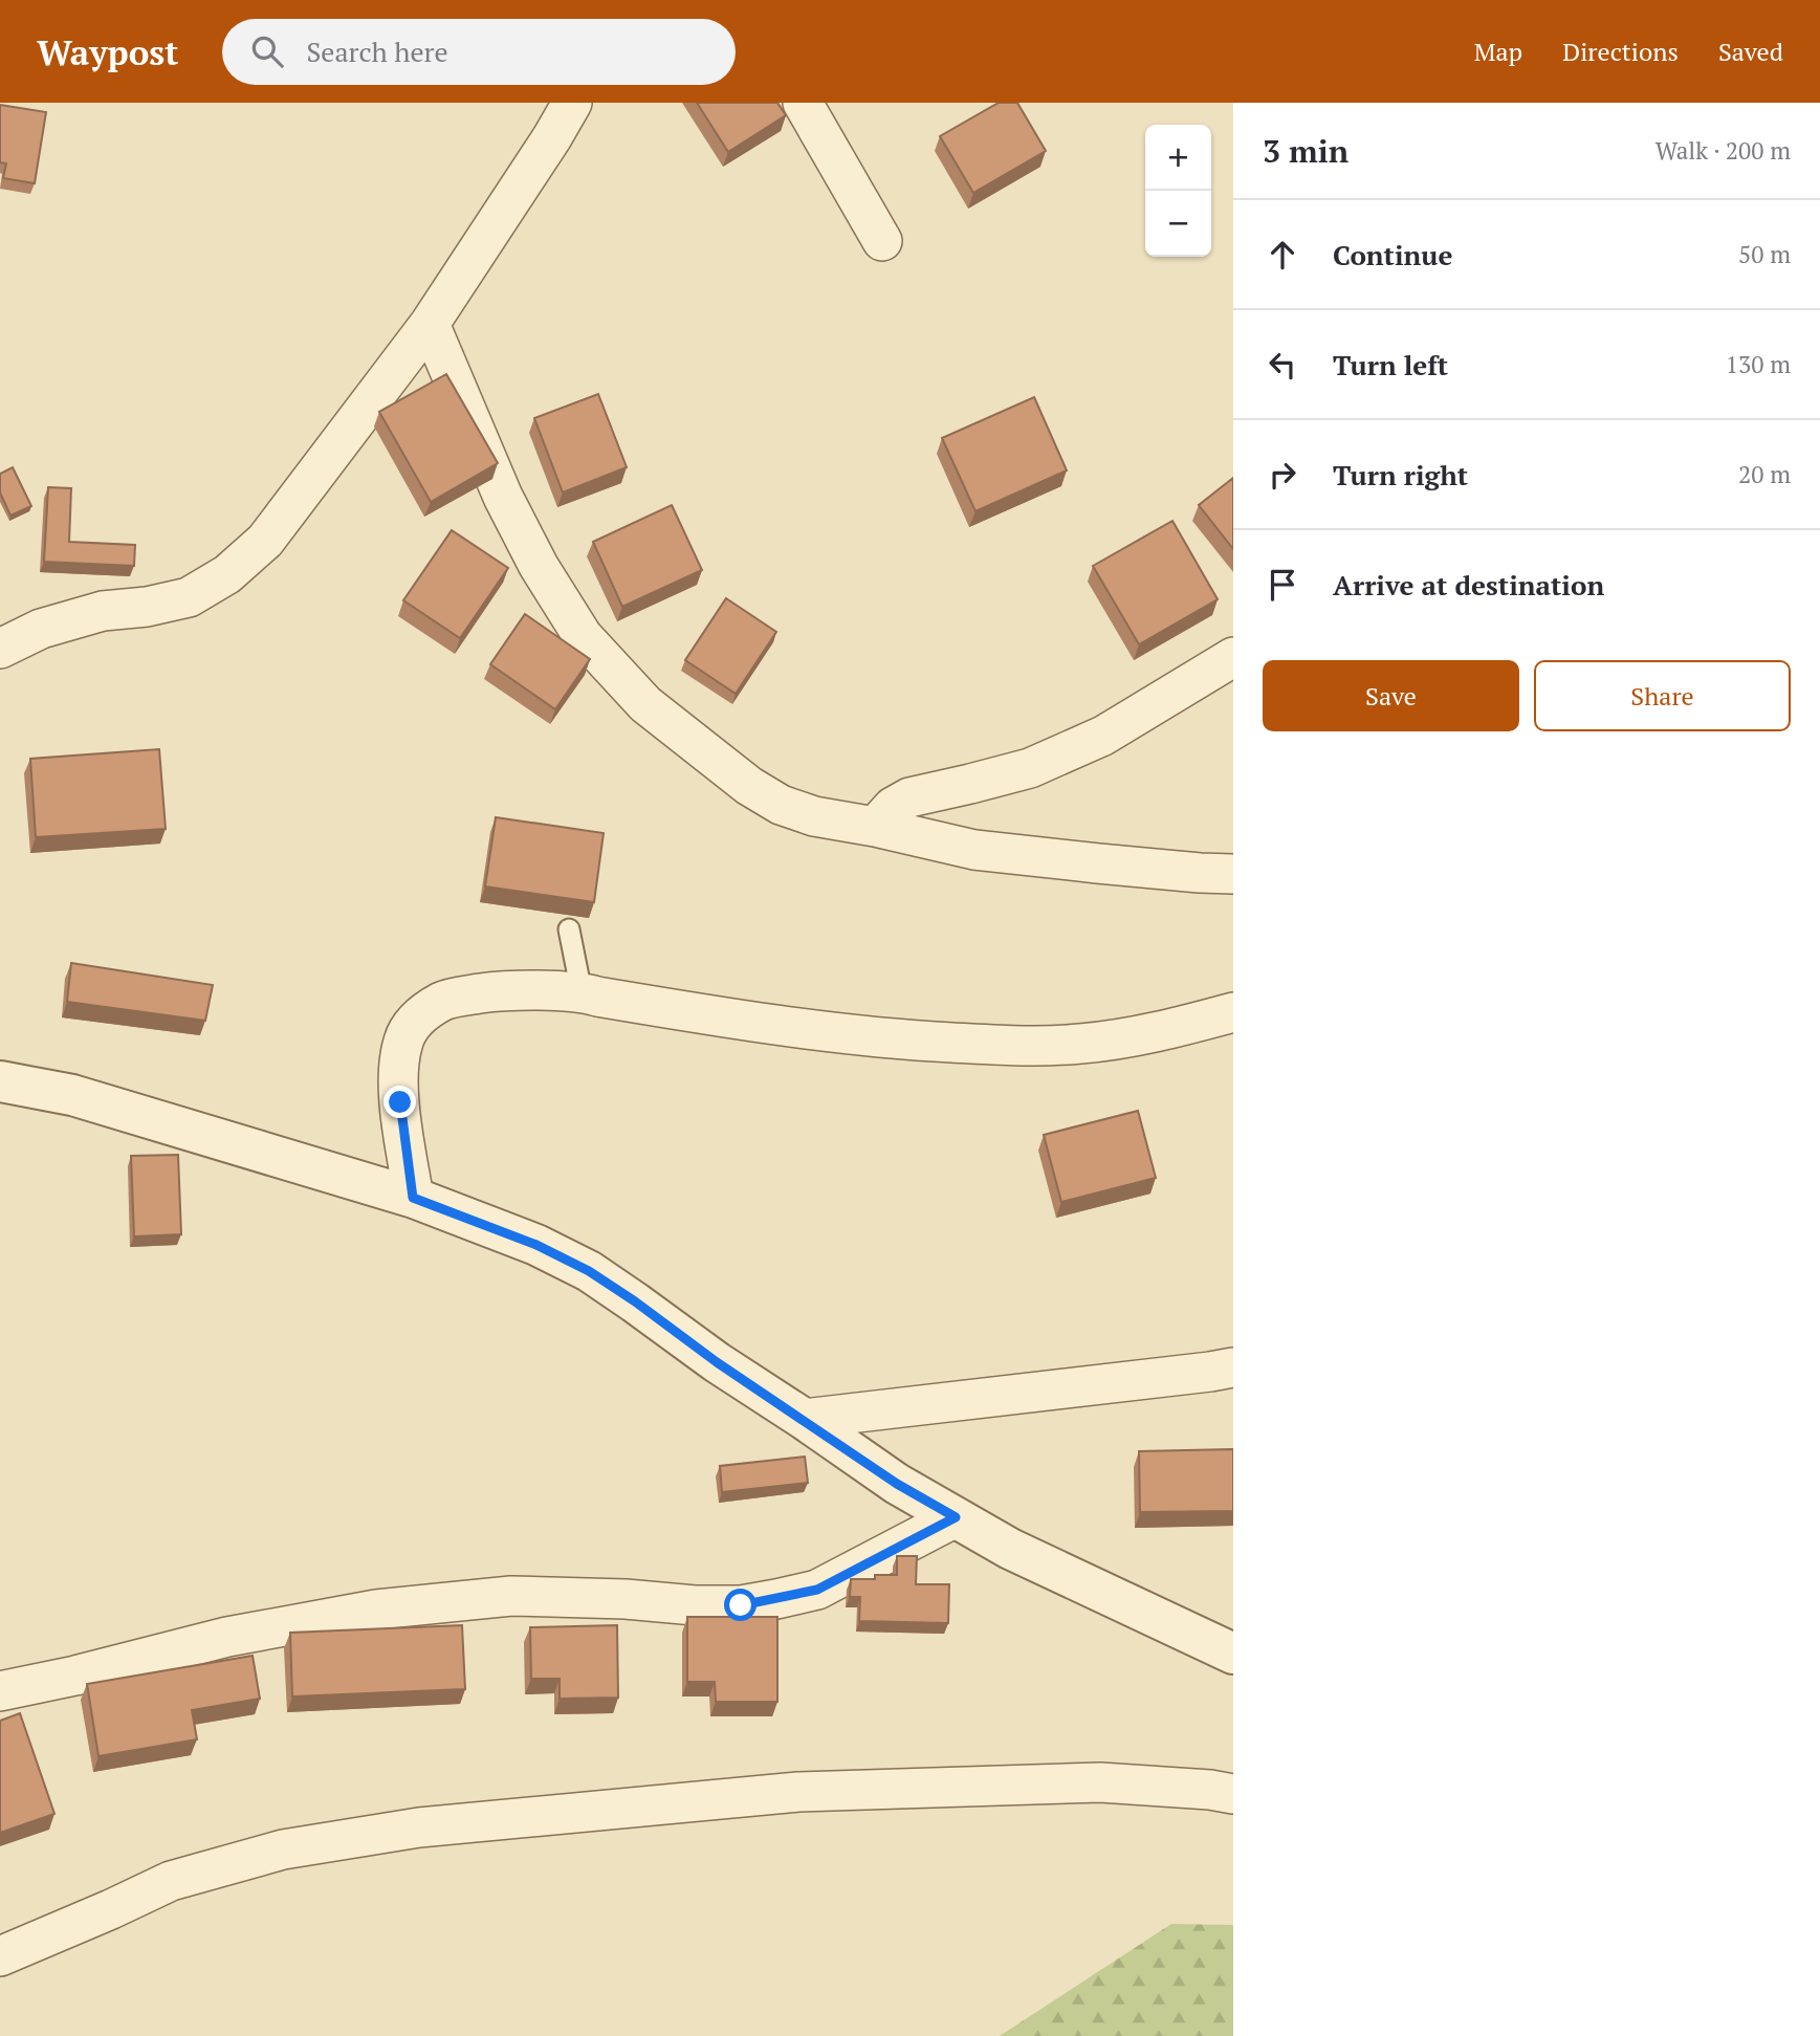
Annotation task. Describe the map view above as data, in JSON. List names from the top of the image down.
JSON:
{
  "page": {
    "header": "Waypost",
    "search": "Search here",
    "nav": ["Map", "Directions", "Saved"],
    "heading": ["3 min", "Walk · 200 m"],
    "map_buttons": ["+", "−"],
    "list": [
      ["Continue", "50 m"],
      ["Turn left", "130 m"],
      ["Turn right", "20 m"],
      "Arrive at destination"
    ],
    "buttons": ["Save", "Share"]
  }
}
